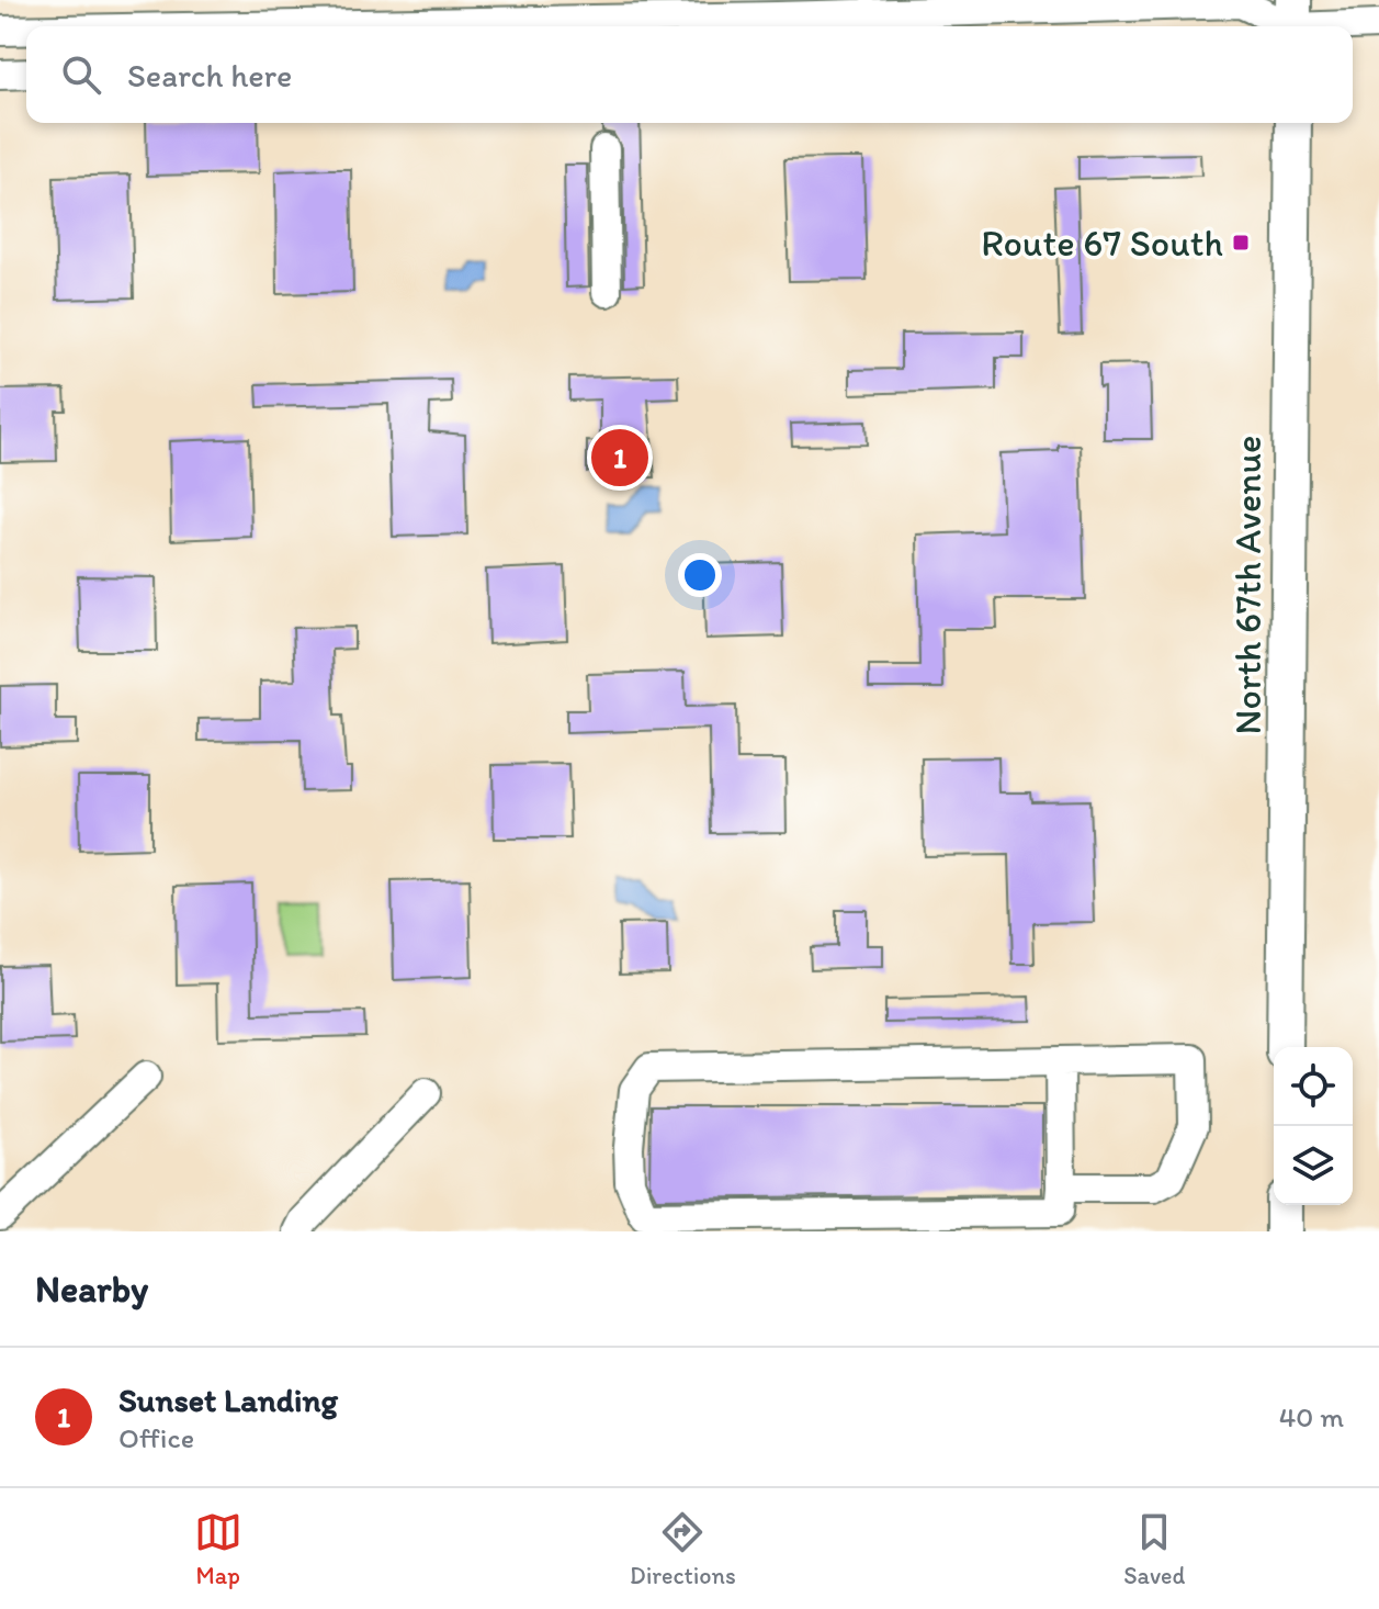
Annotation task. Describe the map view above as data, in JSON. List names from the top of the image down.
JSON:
{
  "streets": {
    "main road": ["North 67th Avenue"]
  },
  "places": {
    "transit": ["Route 67 South"]
  },
  "page": {
    "search": "Search here",
    "pins": "1",
    "heading": "Nearby",
    "list": [
      {
        "mark": "1",
        "name": "Sunset Landing",
        "note": "Office",
        "value": "40 m"
      }
    ],
    "nav": ["Map", "Directions", "Saved"]
  }
}
